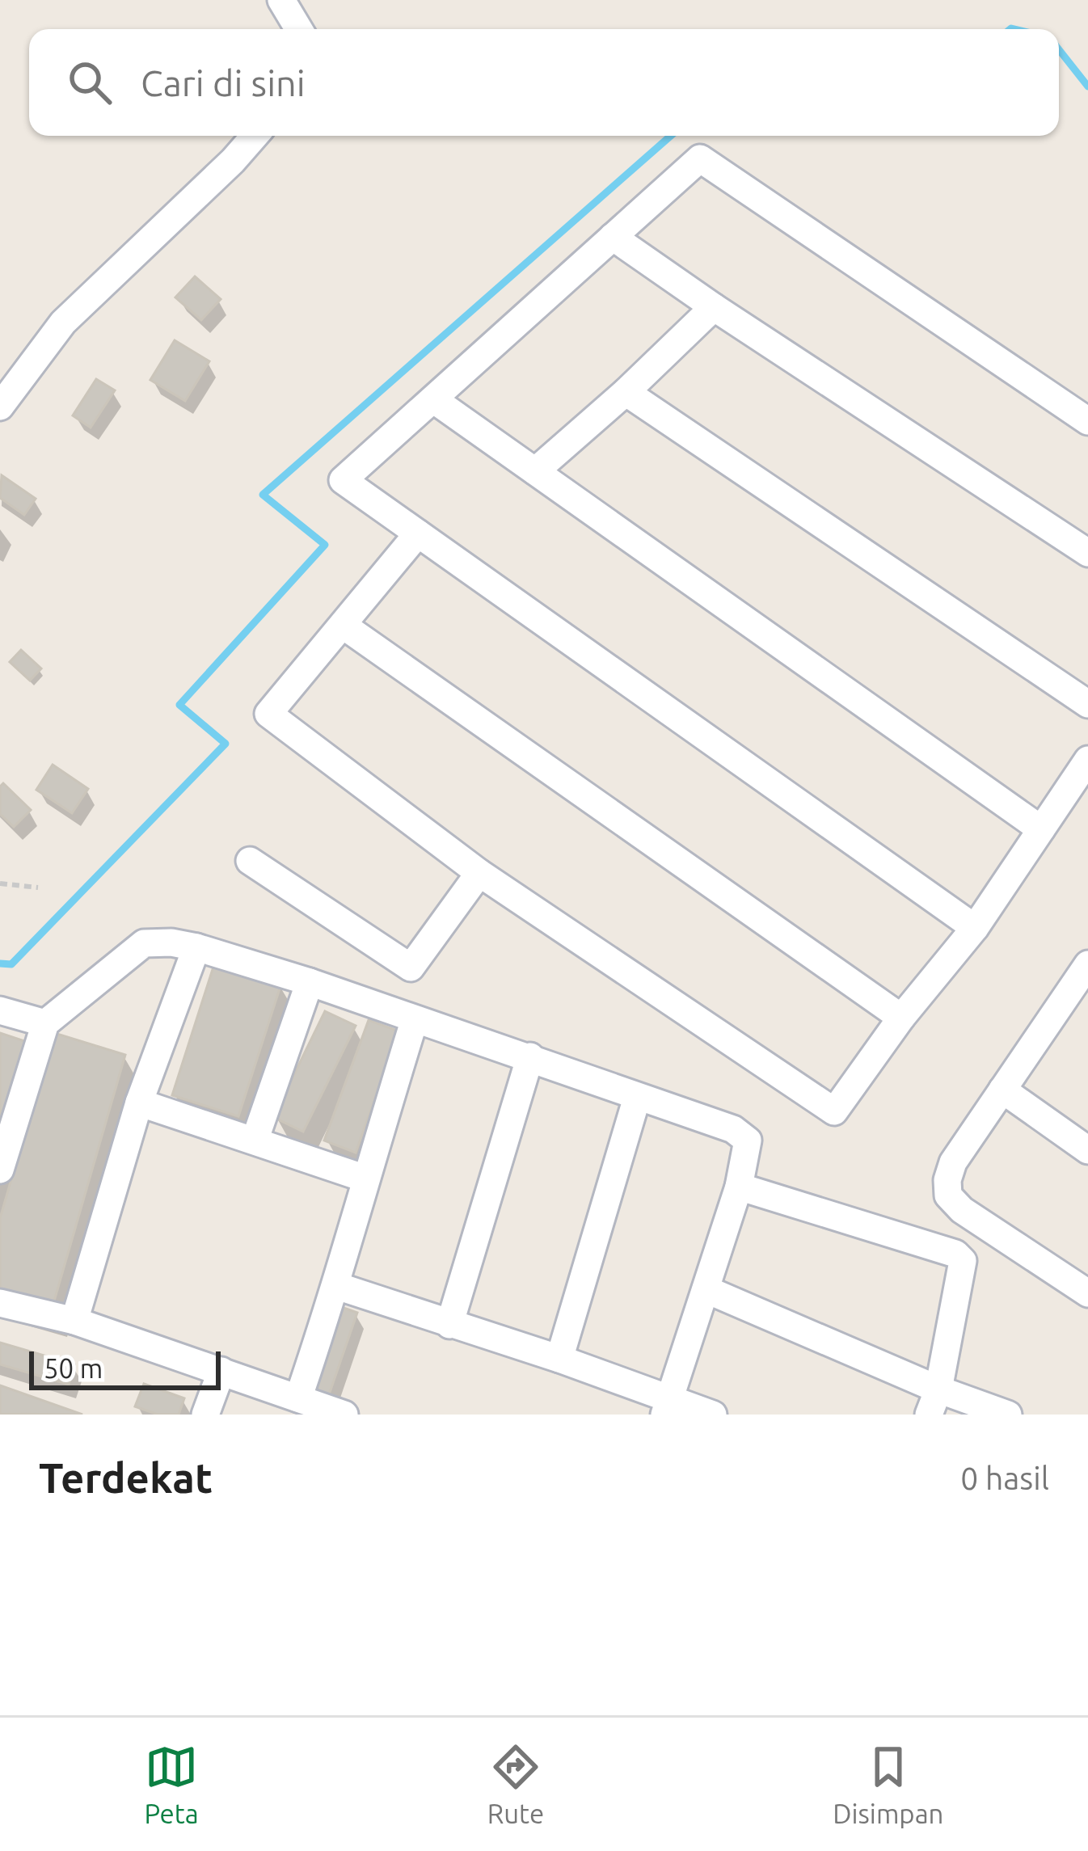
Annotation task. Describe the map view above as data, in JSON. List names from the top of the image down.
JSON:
{
  "scale_bar": "50 m",
  "page": {
    "search": "Cari di sini",
    "scale": "50 m",
    "heading": ["Terdekat", "0 hasil"],
    "nav": ["Peta", "Rute", "Disimpan"]
  }
}
